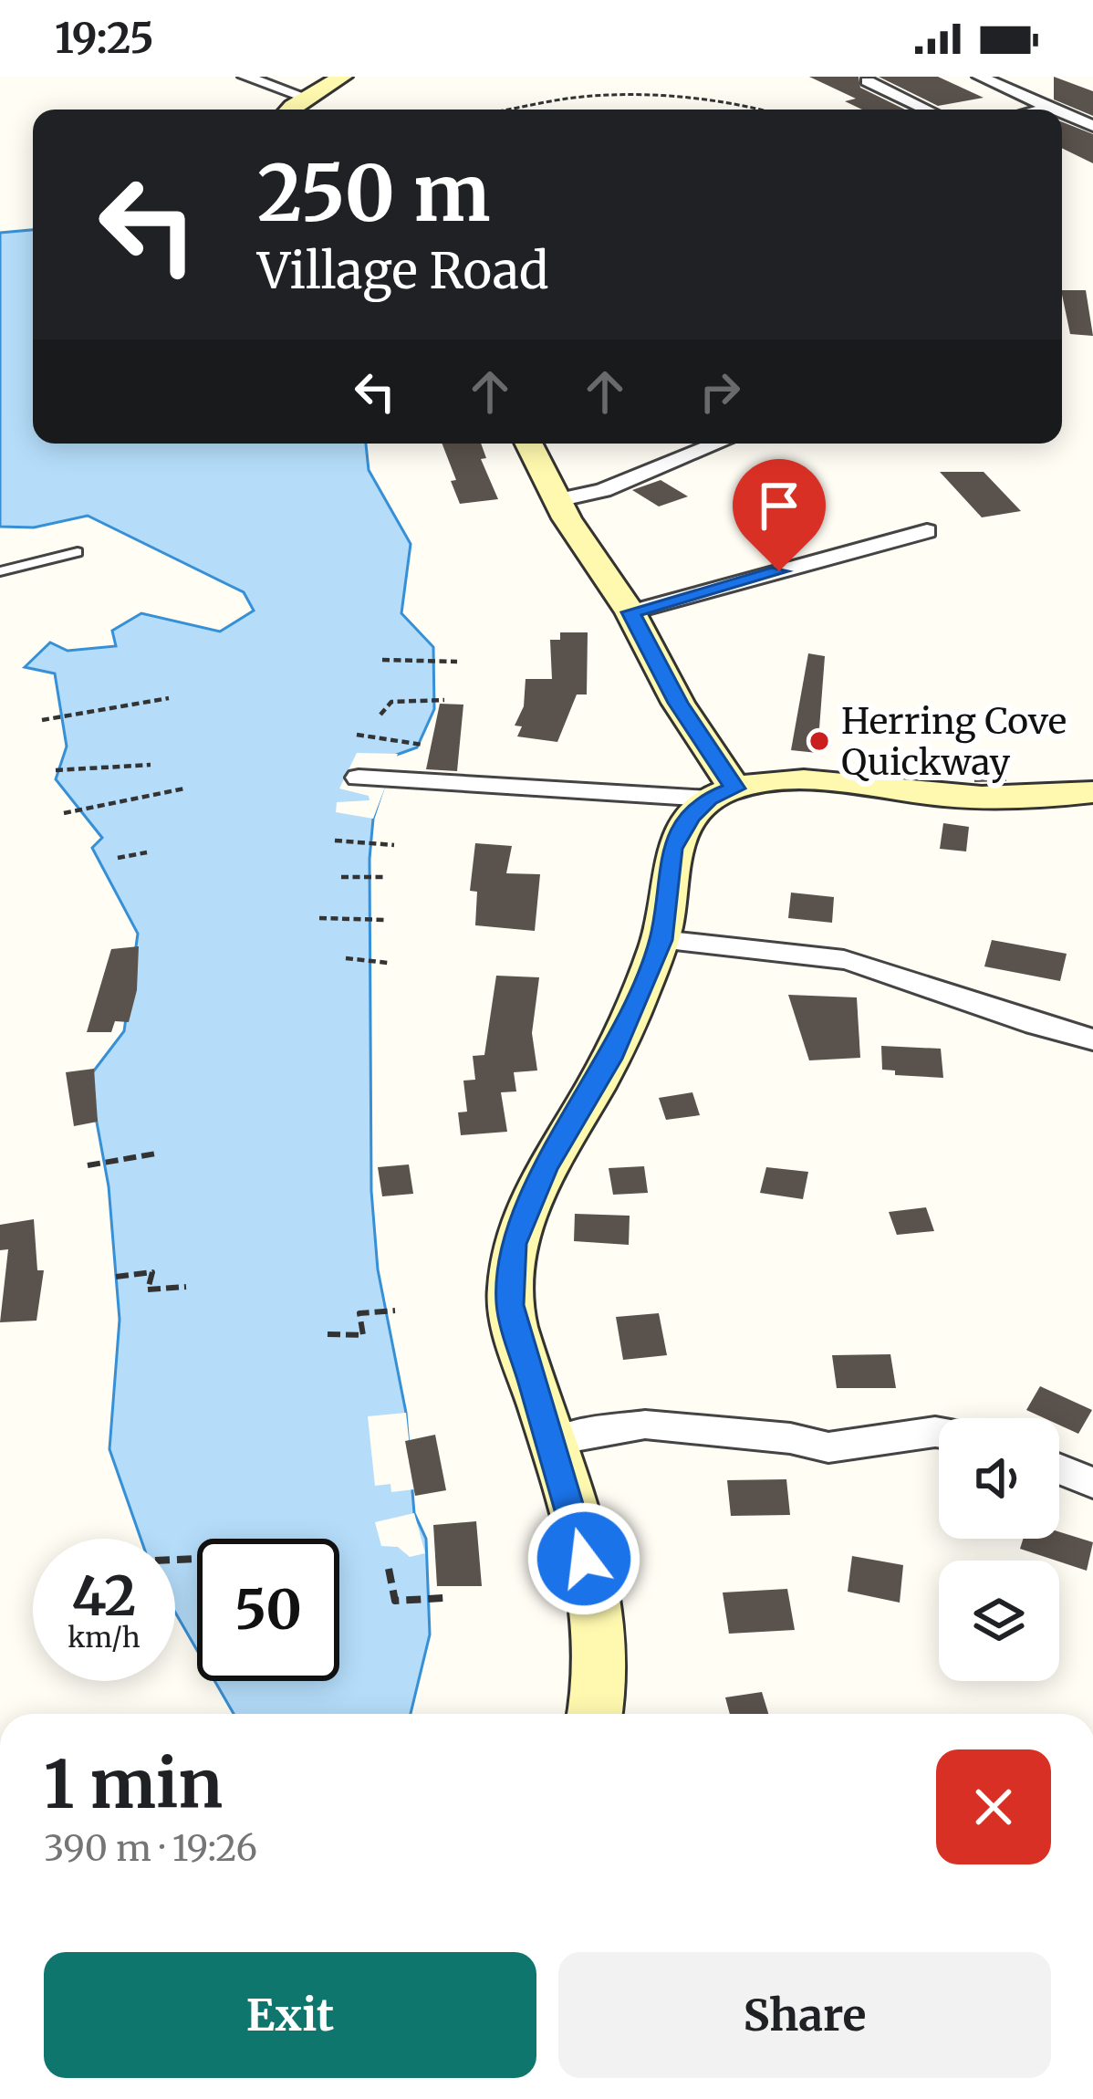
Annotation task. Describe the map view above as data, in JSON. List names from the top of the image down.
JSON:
{
  "places": ["Herring Cove Quickway"],
  "page": {
    "status": "19:25",
    "turn": ["250 m", "Village Road"],
    "speed": "42 km/h",
    "limit": "50",
    "heading": ["1 min", "390 m · 19:26"],
    "buttons": ["Exit", "Share"]
  }
}
